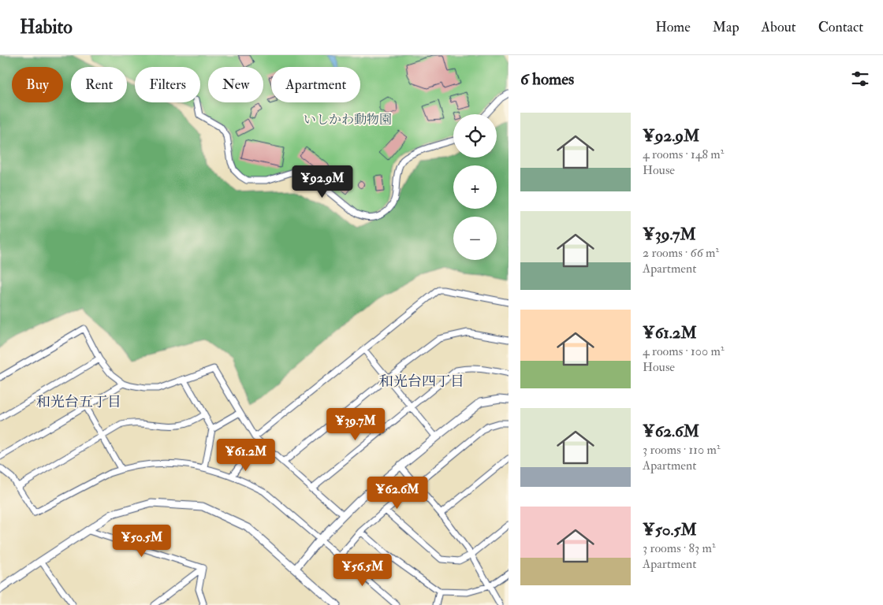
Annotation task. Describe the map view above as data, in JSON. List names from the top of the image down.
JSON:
{
  "districts": ["和光台四丁目", "和光台五丁目"],
  "parks": ["いしかわ動物園"],
  "page": {
    "header": "Habito",
    "nav": [
      "Home",
      "Map",
      "About",
      "Contact"
    ],
    "heading": "6 homes",
    "chip": [
      "Buy",
      "Rent",
      "Filters",
      "New",
      "Apartment"
    ],
    "list": [
      {
        "name": "¥92.9M",
        "note": "4 rooms · 148 m² · House"
      },
      {
        "name": "¥39.7M",
        "note": "2 rooms · 66 m² · Apartment"
      },
      {
        "name": "¥61.2M",
        "note": "4 rooms · 100 m² · House"
      },
      {
        "name": "¥62.6M",
        "note": "3 rooms · 110 m² · Apartment"
      },
      {
        "name": "¥50.5M",
        "note": "3 rooms · 83 m² · Apartment"
      }
    ],
    "map_buttons": ["+", "−"],
    "price": [
      "¥92.9M",
      "¥39.7M",
      "¥61.2M",
      "¥62.6M",
      "¥50.5M",
      "¥56.5M"
    ]
  }
}
